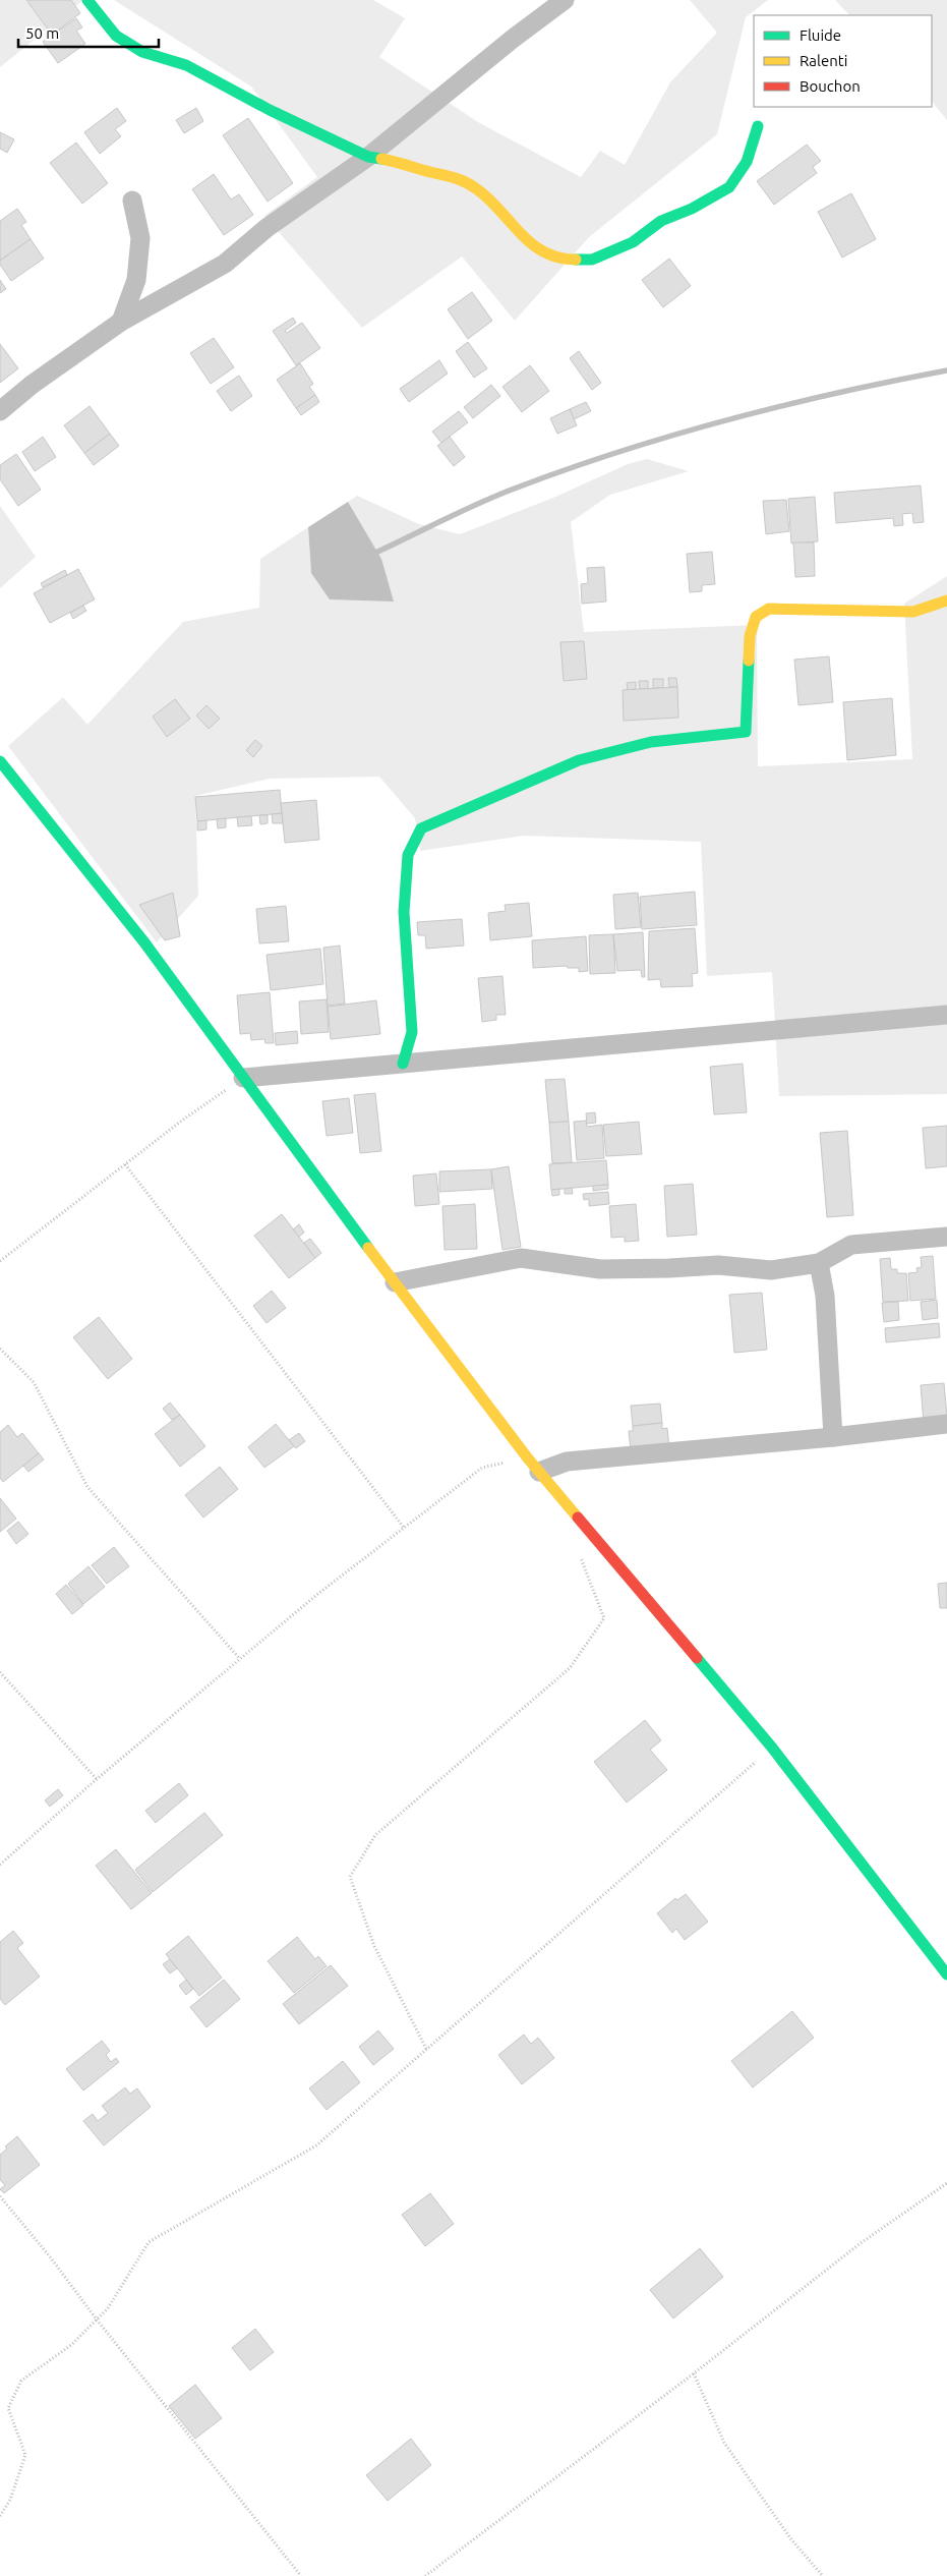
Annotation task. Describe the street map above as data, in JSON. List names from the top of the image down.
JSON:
{
  "legend": ["Fluide", "Ralenti", "Bouchon"],
  "scale_bar": "50 m"
}
